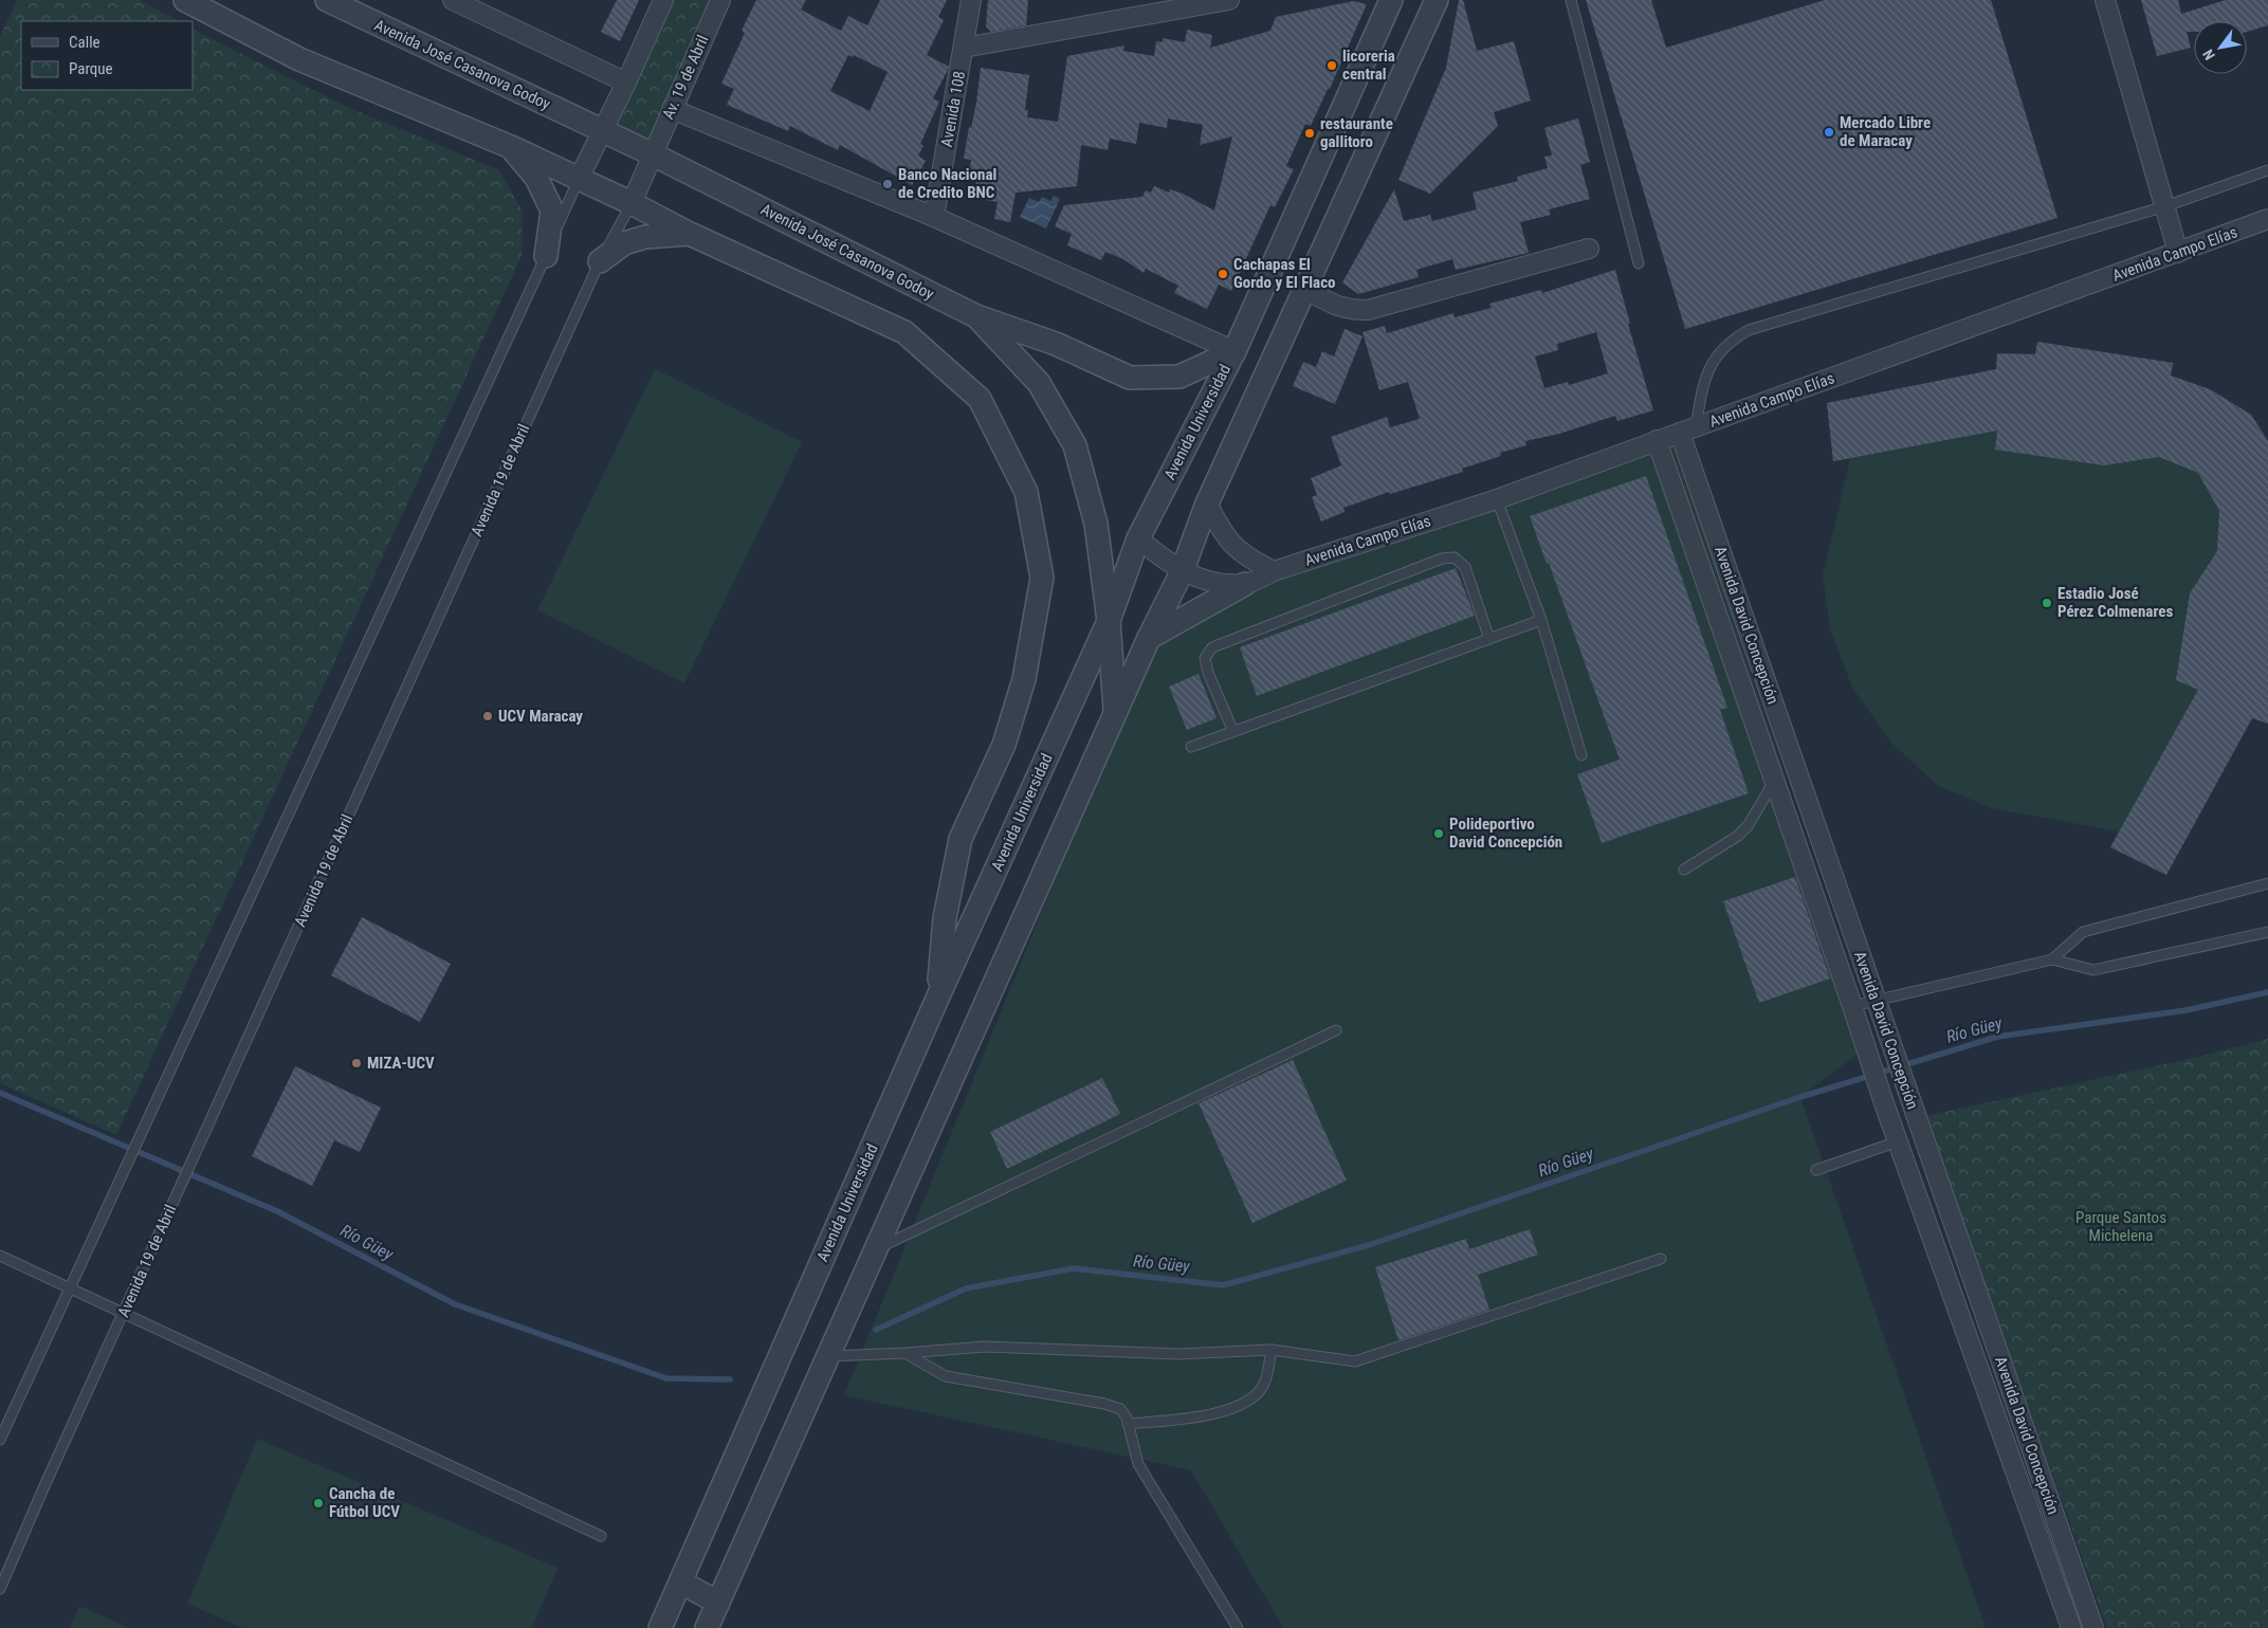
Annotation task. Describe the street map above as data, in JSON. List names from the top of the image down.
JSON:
{
  "streets": {
    "street": [
      "Avenida José Casanova Godoy",
      "Av. 19 de Abril",
      "Avenida 108",
      "Avenida Campo Elías",
      "Avenida Universidad",
      "Avenida 19 de Abril",
      "Avenida David Concepción"
    ]
  },
  "crossings": [
    ["Avenida José Casanova Godoy", "Av. 19 de Abril"],
    ["Avenida José Casanova Godoy", "Avenida Universidad"],
    ["Avenida José Casanova Godoy", "Avenida 19 de Abril"],
    ["Av. 19 de Abril", "Avenida 19 de Abril"],
    ["Avenida Campo Elías", "Avenida David Concepción"]
  ],
  "water": ["Río Güey"],
  "parks": ["Parque Santos Michelena"],
  "places": [
    "licoreria central",
    "Mercado Libre de Maracay",
    "restaurante gallitoro",
    "Banco Nacional de Credito BNC",
    "Cachapas El Gordo y El Flaco",
    "Estadio José Pérez Colmenares",
    "UCV Maracay",
    "Polideportivo David Concepción",
    "MIZA-UCV",
    "Cancha de Fútbol UCV"
  ],
  "legend": ["Calle", "Parque"],
  "north": "bottom left"
}
